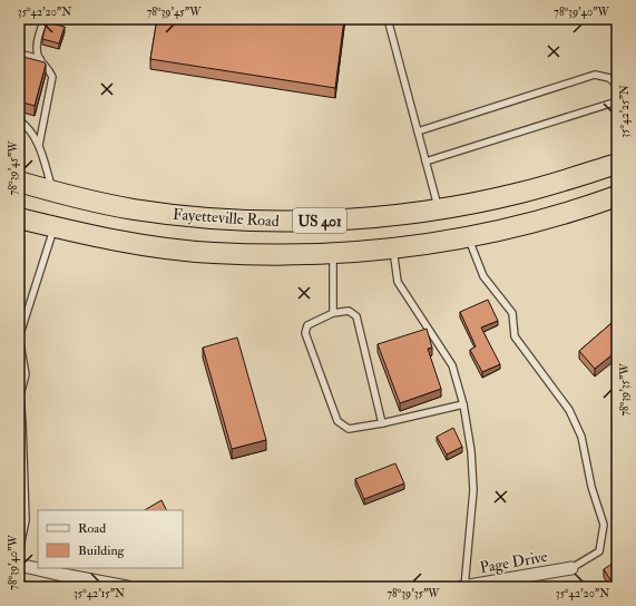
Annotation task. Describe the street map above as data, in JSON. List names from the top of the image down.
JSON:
{
  "streets": {
    "highway": ["Fayetteville Road", "US 401"],
    "street": ["Page Drive"]
  },
  "legend": ["Road", "Building"],
  "coordinates": [
    "35°42'20\"N",
    "78°39'45\"W",
    "78°39'40\"W",
    "35°42'25\"N",
    "78°39'35\"W",
    "35°42'15\"N"
  ]
}
